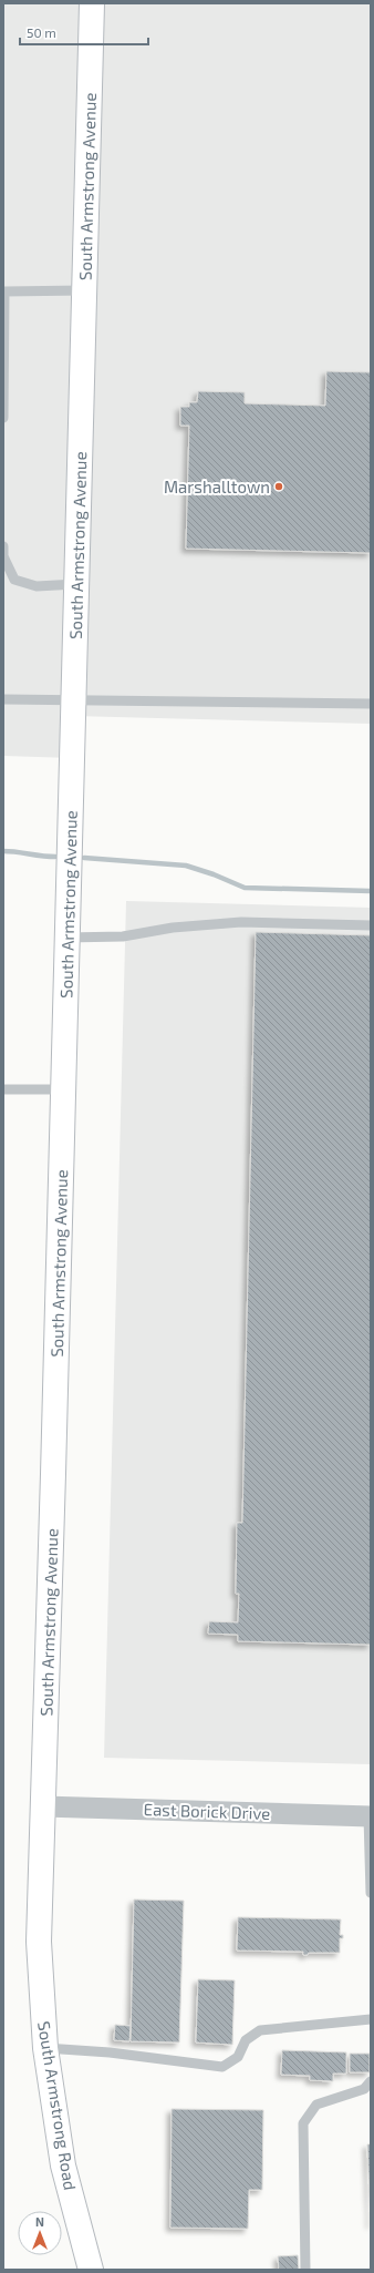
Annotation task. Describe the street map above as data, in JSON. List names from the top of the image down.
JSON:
{
  "streets": {
    "street": ["South Armstrong Avenue", "East Borick Drive", "South Armstrong Road"]
  },
  "crossings": [
    ["South Armstrong Avenue", "East Borick Drive"],
    ["South Armstrong Avenue", "South Armstrong Road"],
    ["East Borick Drive", "South Armstrong Road"]
  ],
  "places": ["Marshalltown"],
  "scale_bar": "50 m",
  "north": "top"
}
